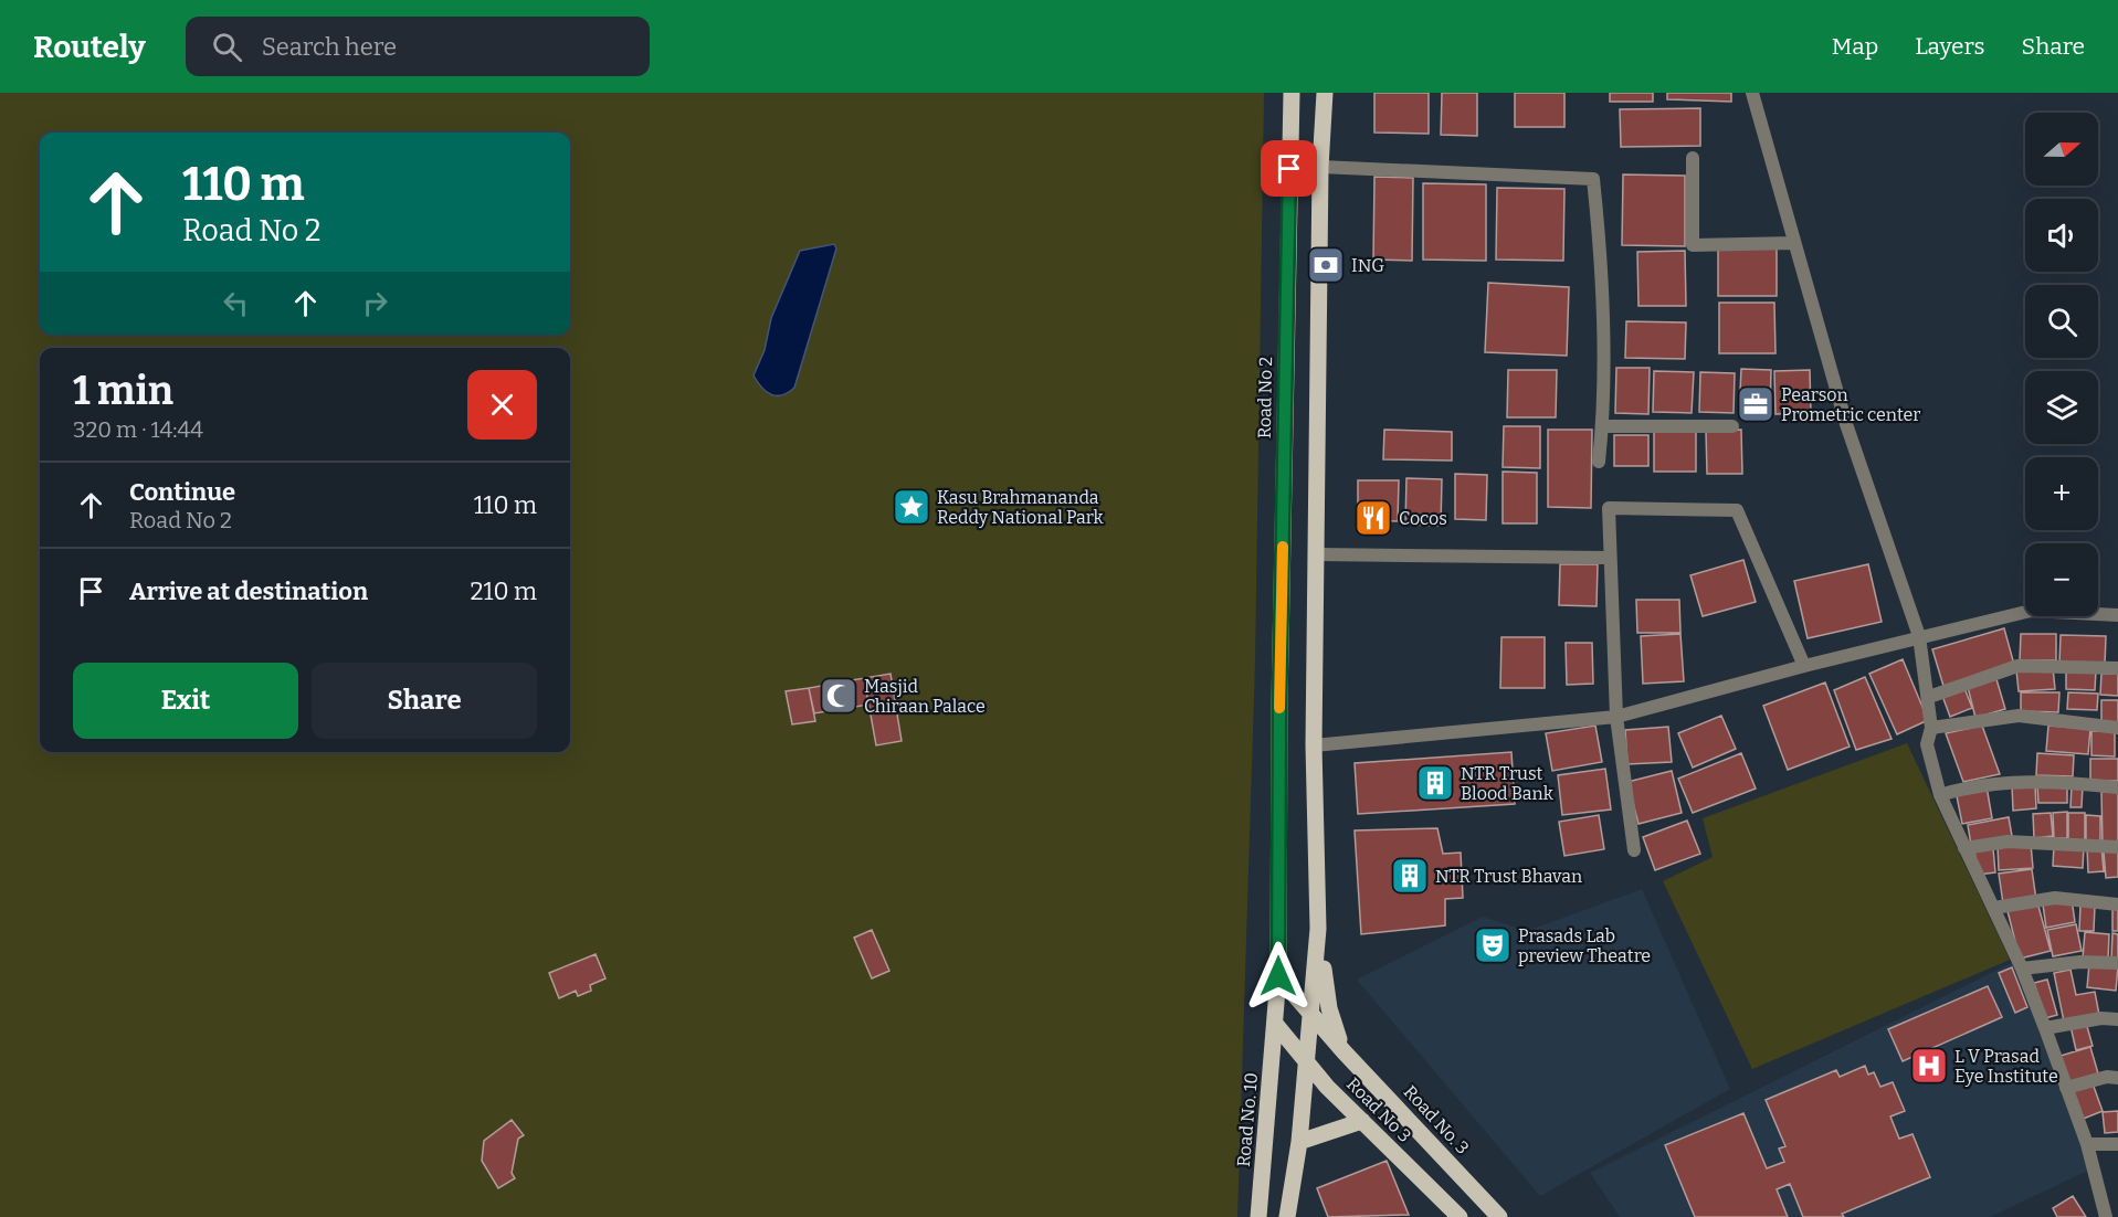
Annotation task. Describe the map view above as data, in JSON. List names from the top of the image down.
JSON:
{
  "streets": {
    "main road": [
      "Road No 2",
      "Road No 3",
      "Road No. 10",
      "Road No. 3"
    ]
  },
  "crossings": [
    ["Road No 2", "Road No. 3"],
    ["Road No 3", "Road No. 10"]
  ],
  "places": {
    "bank": ["ING"],
    "office": ["Pearson Prometric center"],
    "place": ["Kasu Brahmananda Reddy National Park"],
    "restaurant": ["Cocos"],
    "mosque": ["Masjid Chiraan Palace"],
    "building": ["NTR Trust Blood Bank", "NTR Trust Bhavan"],
    "theatre": ["Prasads Lab preview Theatre"],
    "hospital": ["L V Prasad Eye Institute"]
  },
  "north": "right",
  "page": {
    "header": "Routely",
    "search": "Search here",
    "nav": ["Map", "Layers", "Share"],
    "map_buttons": ["+", "−"],
    "turn": ["110 m", "Road No 2"],
    "heading": ["1 min", "320 m · 14:44"],
    "list": [
      {
        "name": "Continue",
        "note": "Road No 2",
        "value": "110 m"
      },
      {
        "name": "Arrive at destination",
        "value": "210 m"
      }
    ],
    "buttons": ["Exit", "Share"]
  }
}
